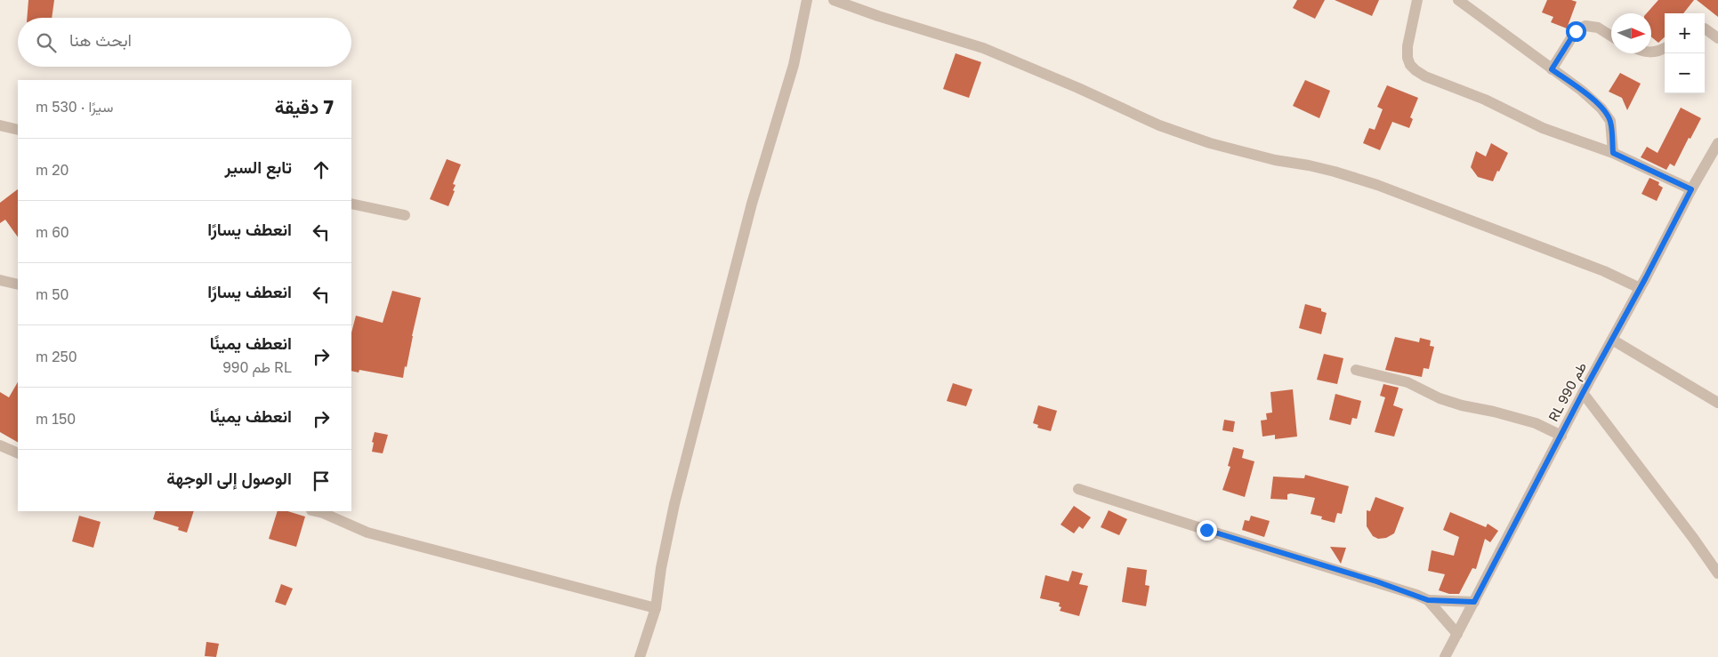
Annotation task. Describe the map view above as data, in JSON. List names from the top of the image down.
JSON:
{
  "streets": {
    "street": ["RL طم 990"]
  },
  "north": "right",
  "page": {
    "map_buttons": ["+", "−"],
    "search": "ابحث هنا",
    "heading": ["7 دقيقة", "سيرًا · 530 m"],
    "list": [
      ["تابع السير", "20 m"],
      ["انعطف يسارًا", "60 m"],
      ["انعطف يسارًا", "50 m"],
      ["انعطف يمينًا", "RL طم 990", "250 m"],
      ["انعطف يمينًا", "150 m"],
      "الوصول إلى الوجهة"
    ]
  }
}
